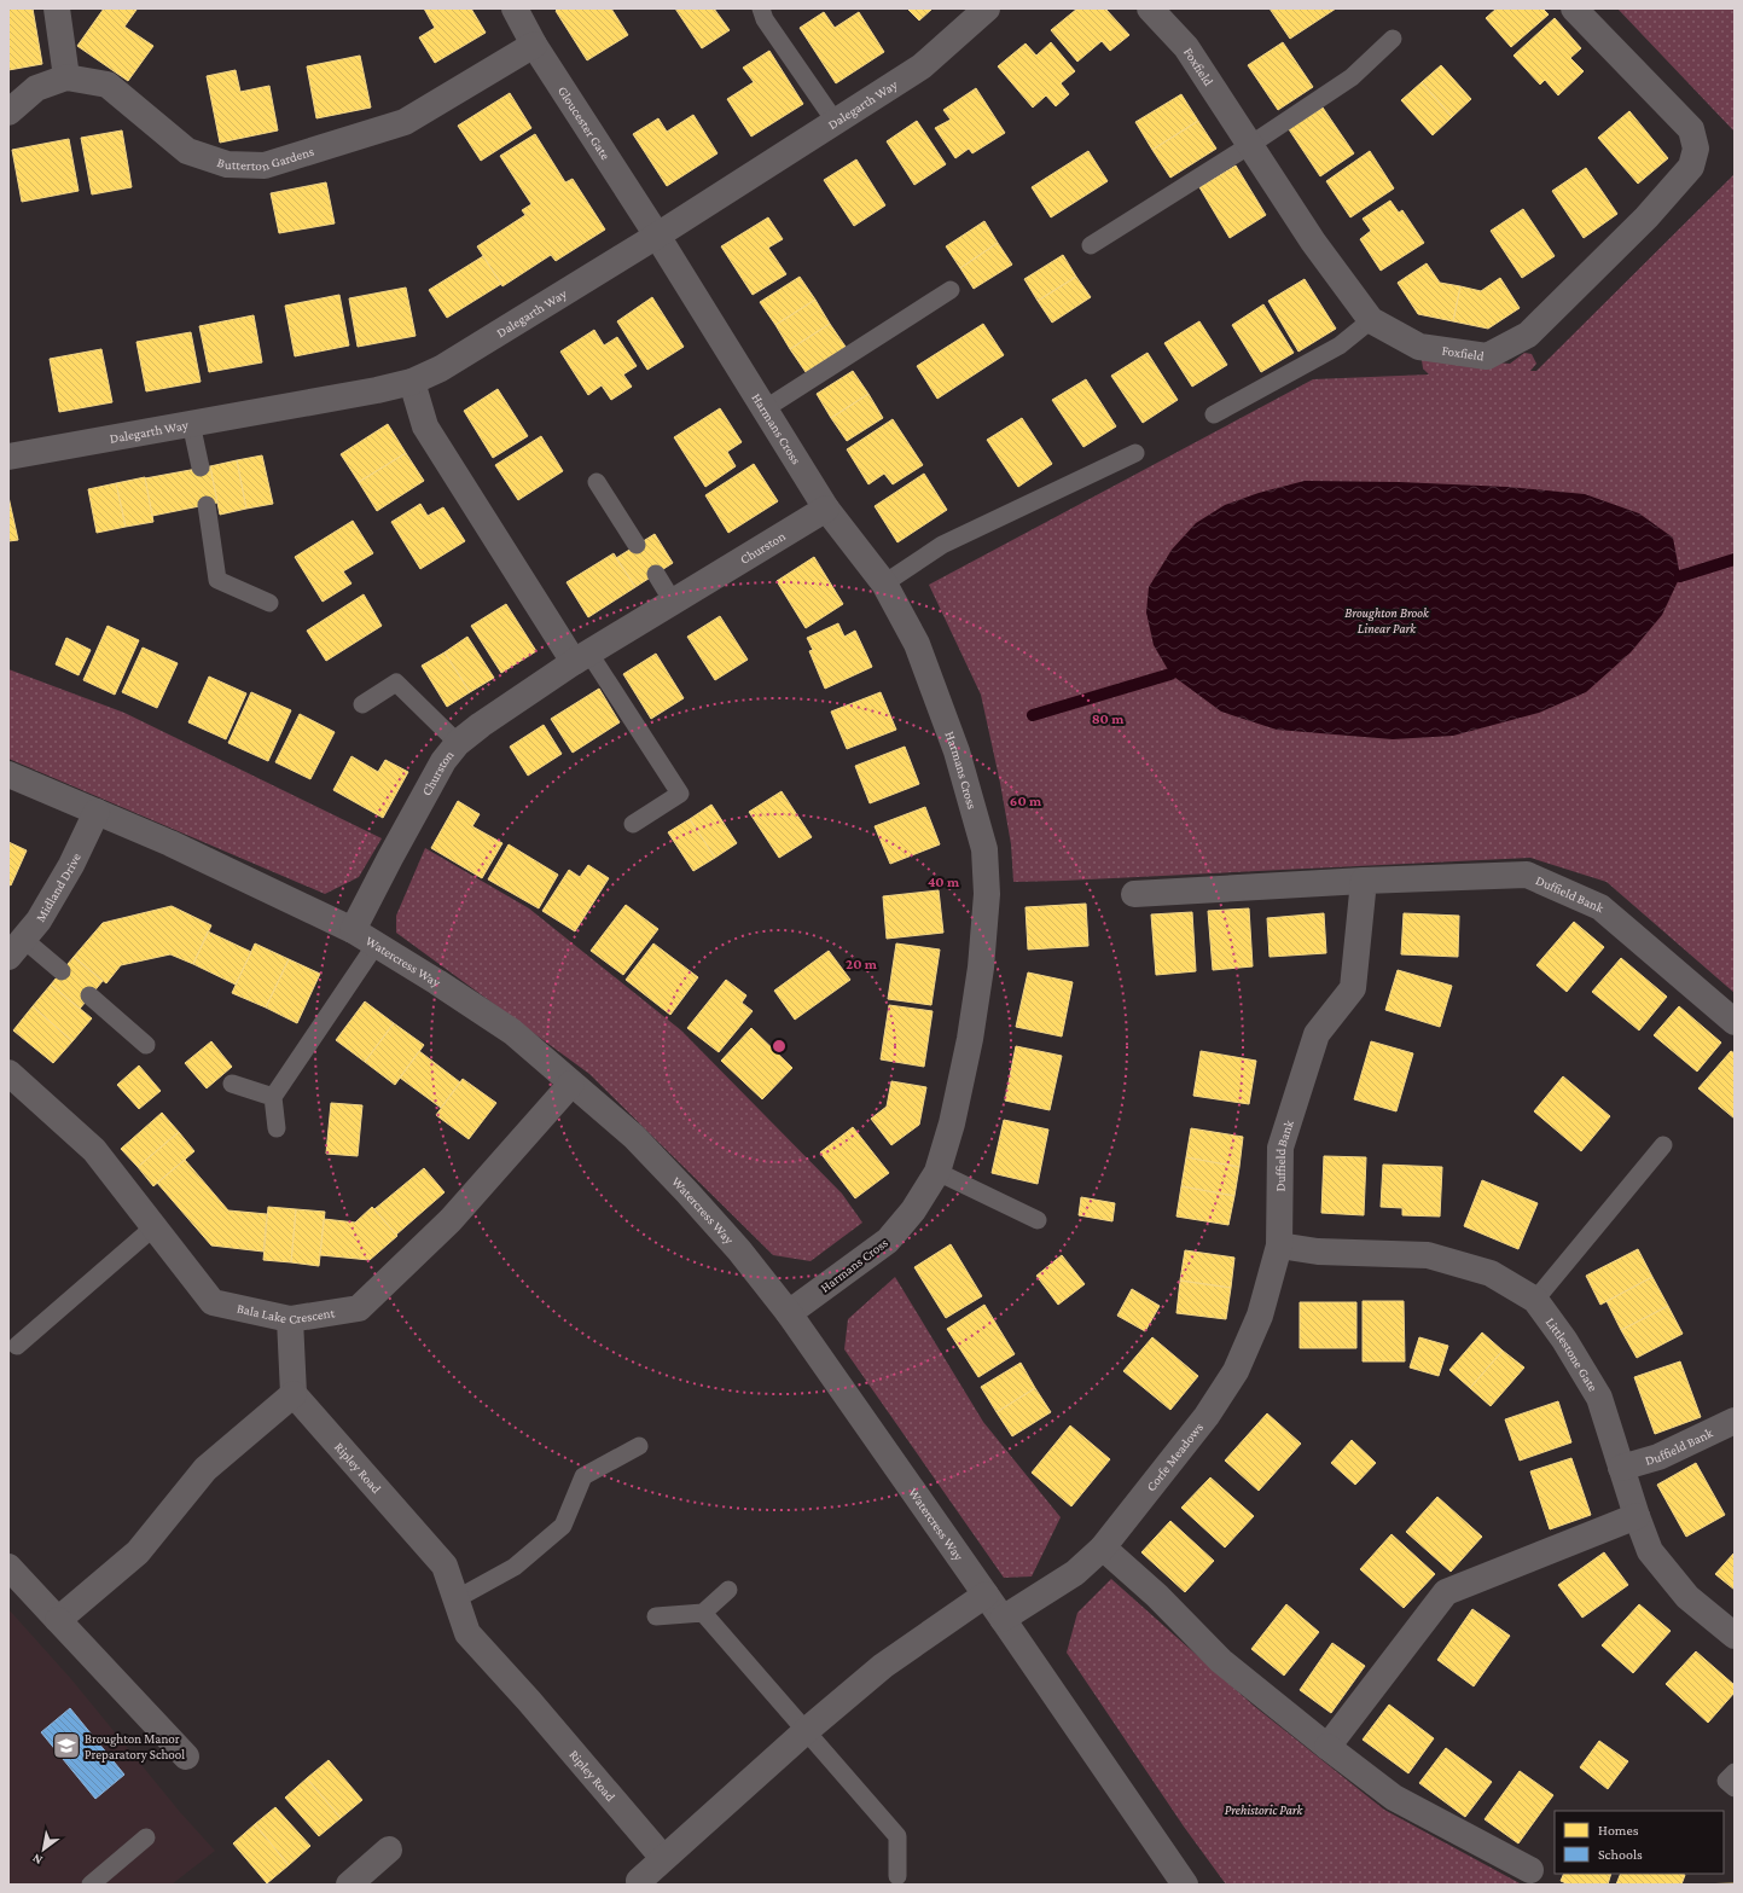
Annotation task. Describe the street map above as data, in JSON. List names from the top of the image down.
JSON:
{
  "streets": {
    "street": [
      "Foxfield",
      "Dalegarth Way",
      "Gloucester Gate",
      "Butterton Gardens",
      "Harmans Cross",
      "Churston",
      "Midland Drive",
      "Duffield Bank",
      "Watercress Way",
      "Bala Lake Crescent",
      "Littlestone Gate",
      "Corfe Meadows",
      "Ripley Road"
    ]
  },
  "crossings": [
    ["Dalegarth Way", "Gloucester Gate"],
    ["Dalegarth Way", "Harmans Cross"],
    ["Gloucester Gate", "Butterton Gardens"],
    ["Gloucester Gate", "Harmans Cross"],
    ["Harmans Cross", "Churston"],
    ["Harmans Cross", "Watercress Way"],
    ["Churston", "Watercress Way"],
    ["Midland Drive", "Watercress Way"],
    ["Duffield Bank", "Littlestone Gate"],
    ["Duffield Bank", "Corfe Meadows"],
    ["Watercress Way", "Bala Lake Crescent"],
    ["Watercress Way", "Corfe Meadows"],
    ["Littlestone Gate", "Corfe Meadows"]
  ],
  "parks": ["Broughton Brook Linear Park", "Prehistoric Park"],
  "places": {
    "school or university": ["Broughton Manor Preparatory School"]
  },
  "legend": ["Homes", "Schools"],
  "north": "bottom left",
  "rings": [
    "80 m",
    "60 m",
    "40 m",
    "20 m"
  ]
}
